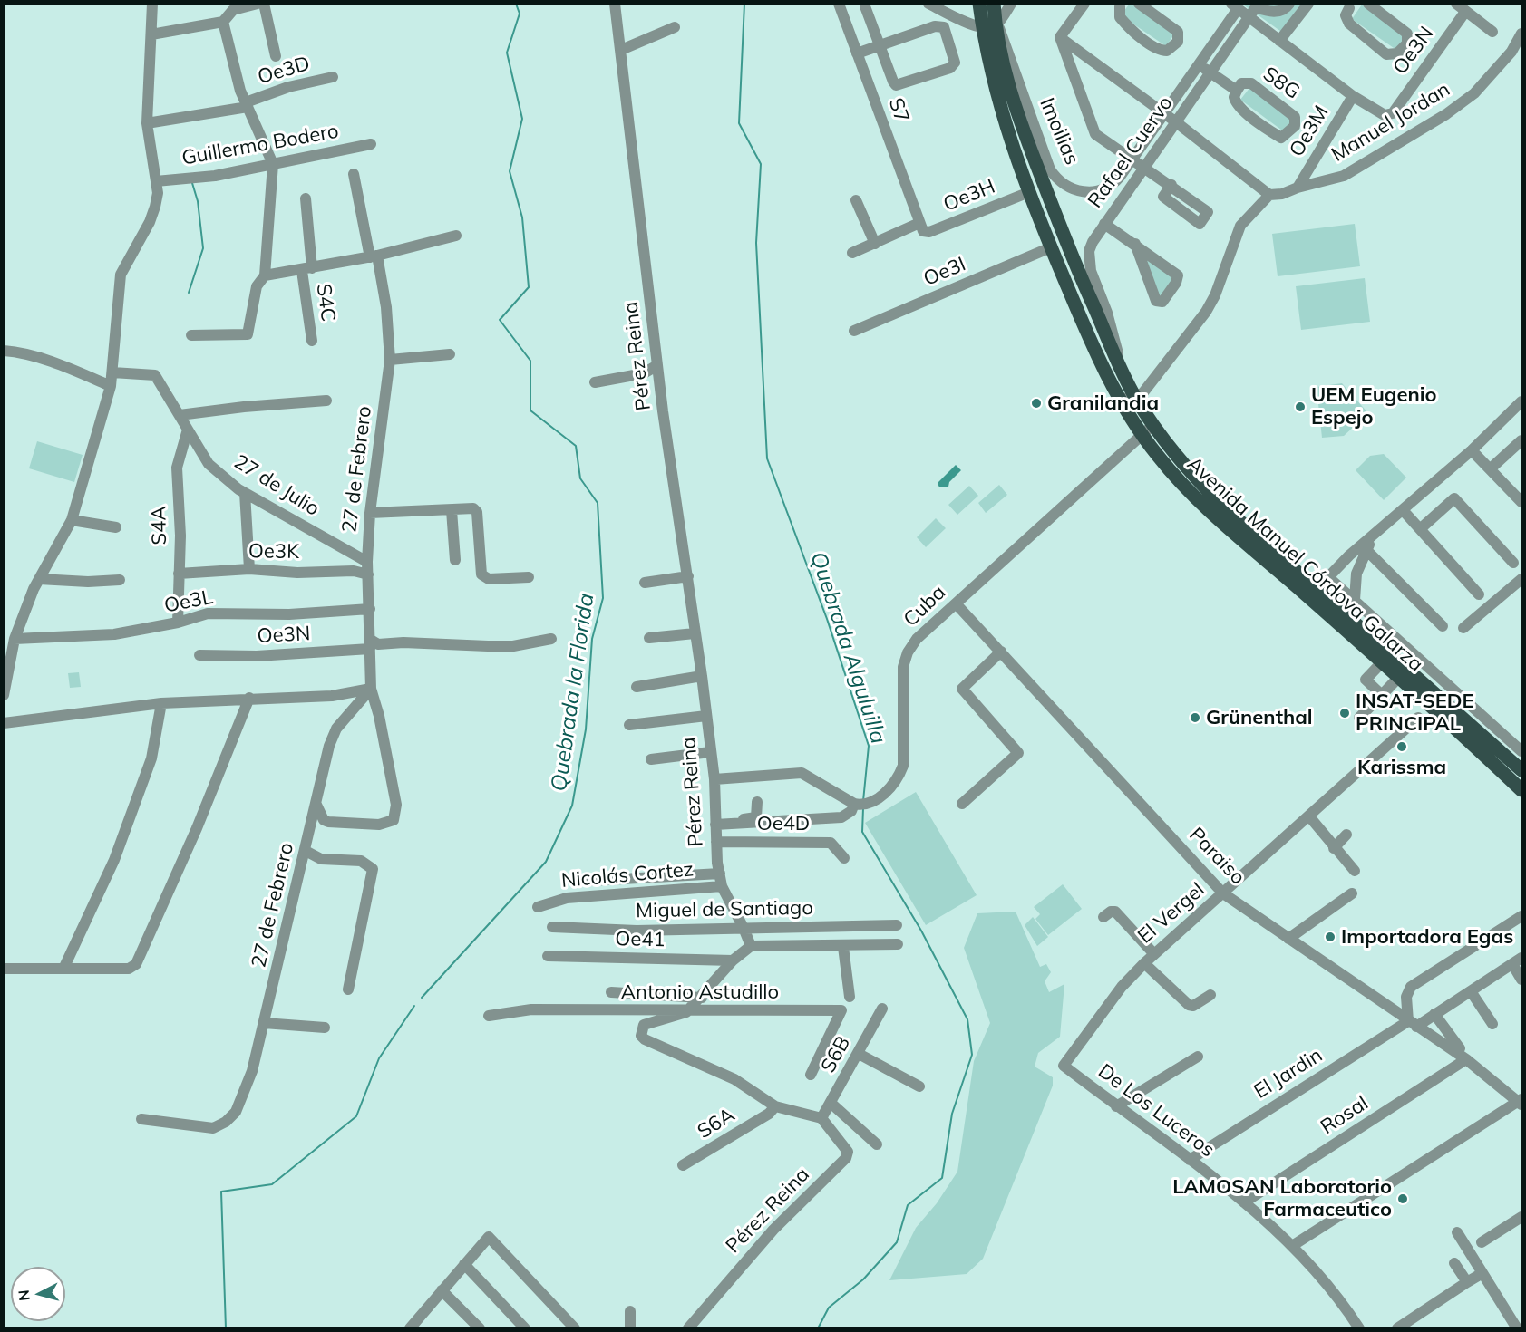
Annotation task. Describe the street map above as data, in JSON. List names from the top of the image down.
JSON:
{
  "streets": {
    "main road": ["Avenida Manuel Córdova Galarza"],
    "street": [
      "Oe3N",
      "Oe3D",
      "S8G",
      "S7",
      "Manuel Jordan",
      "Imoilias",
      "Oe3M",
      "Guillermo Bodero",
      "Rafael Cuervo",
      "Oe3H",
      "Oe3I",
      "S4C",
      "Pérez Reina",
      "27 de Febrero",
      "27 de Julio",
      "S4A",
      "Oe3K",
      "Oe3L",
      "Cuba",
      "Oe4D",
      "Paraiso",
      "Nicolás Cortez",
      "Miguel de Santiago",
      "El Vergel",
      "Oe41",
      "Antonio Astudillo",
      "S6B",
      "El Jardin",
      "De Los Luceros",
      "Rosal",
      "S6A"
    ]
  },
  "crossings": [
    ["Oe3N", "Oe3M"],
    ["Oe3N", "27 de Febrero"],
    ["S8G", "Imoilias"],
    ["S8G", "Rafael Cuervo"],
    ["S7", "Oe3H"],
    ["Manuel Jordan", "Oe3M"],
    ["Imoilias", "Avenida Manuel Córdova Galarza"],
    ["Rafael Cuervo", "Avenida Manuel Córdova Galarza"],
    ["Oe3H", "Avenida Manuel Córdova Galarza"],
    ["Oe3I", "Avenida Manuel Córdova Galarza"],
    ["Pérez Reina", "Cuba"],
    ["Pérez Reina", "Oe4D"],
    ["Pérez Reina", "Nicolás Cortez"],
    ["Pérez Reina", "Miguel de Santiago"],
    ["Pérez Reina", "S6B"],
    ["27 de Febrero", "27 de Julio"],
    ["27 de Febrero", "Oe3K"],
    ["27 de Febrero", "Oe3L"],
    ["27 de Julio", "S4A"],
    ["S4A", "Oe3K"],
    ["S4A", "Oe3L"],
    ["Avenida Manuel Córdova Galarza", "Cuba"],
    ["Cuba", "Paraiso"],
    ["Paraiso", "El Vergel"],
    ["Paraiso", "El Jardin"],
    ["Paraiso", "Rosal"],
    ["El Vergel", "De Los Luceros"],
    ["El Jardin", "De Los Luceros"],
    ["De Los Luceros", "Rosal"]
  ],
  "water": ["Quebrada Alguluilla", "Quebrada la Florida"],
  "places": [
    "Granilandia",
    "UEM Eugenio Espejo",
    "INSAT-SEDE PRINCIPAL",
    "Grünenthal",
    "Karissma",
    "Importadora Egas",
    "LAMOSAN Laboratorio Farmaceutico"
  ],
  "north": "left"
}
